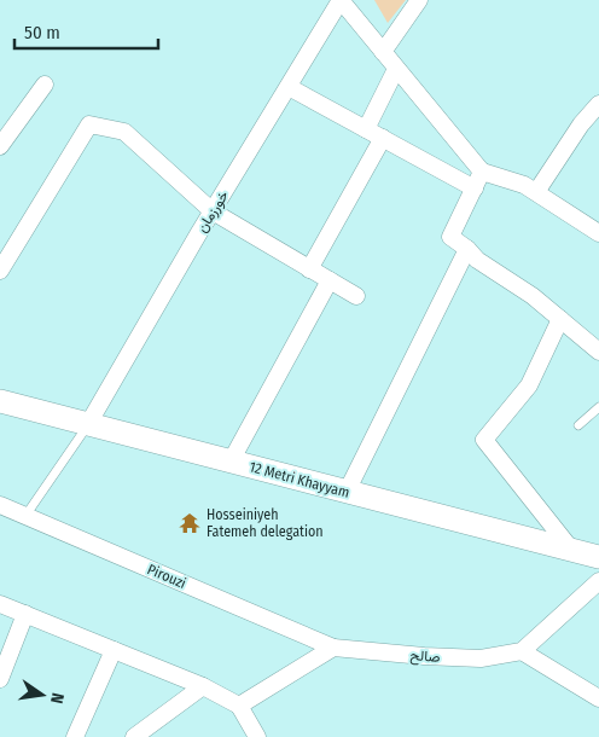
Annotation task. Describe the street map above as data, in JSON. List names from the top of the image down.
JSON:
{
  "streets": {
    "street": [
      "خورزمان",
      "12 Metri Khayyam",
      "Pirouzi",
      "صالح"
    ]
  },
  "crossings": [
    ["خورزمان", "12 Metri Khayyam"],
    ["Pirouzi", "صالح"]
  ],
  "places": {
    "temple": ["Hosseiniyeh Fatemeh delegation"]
  },
  "scale_bar": "50 m",
  "north": "right"
}
